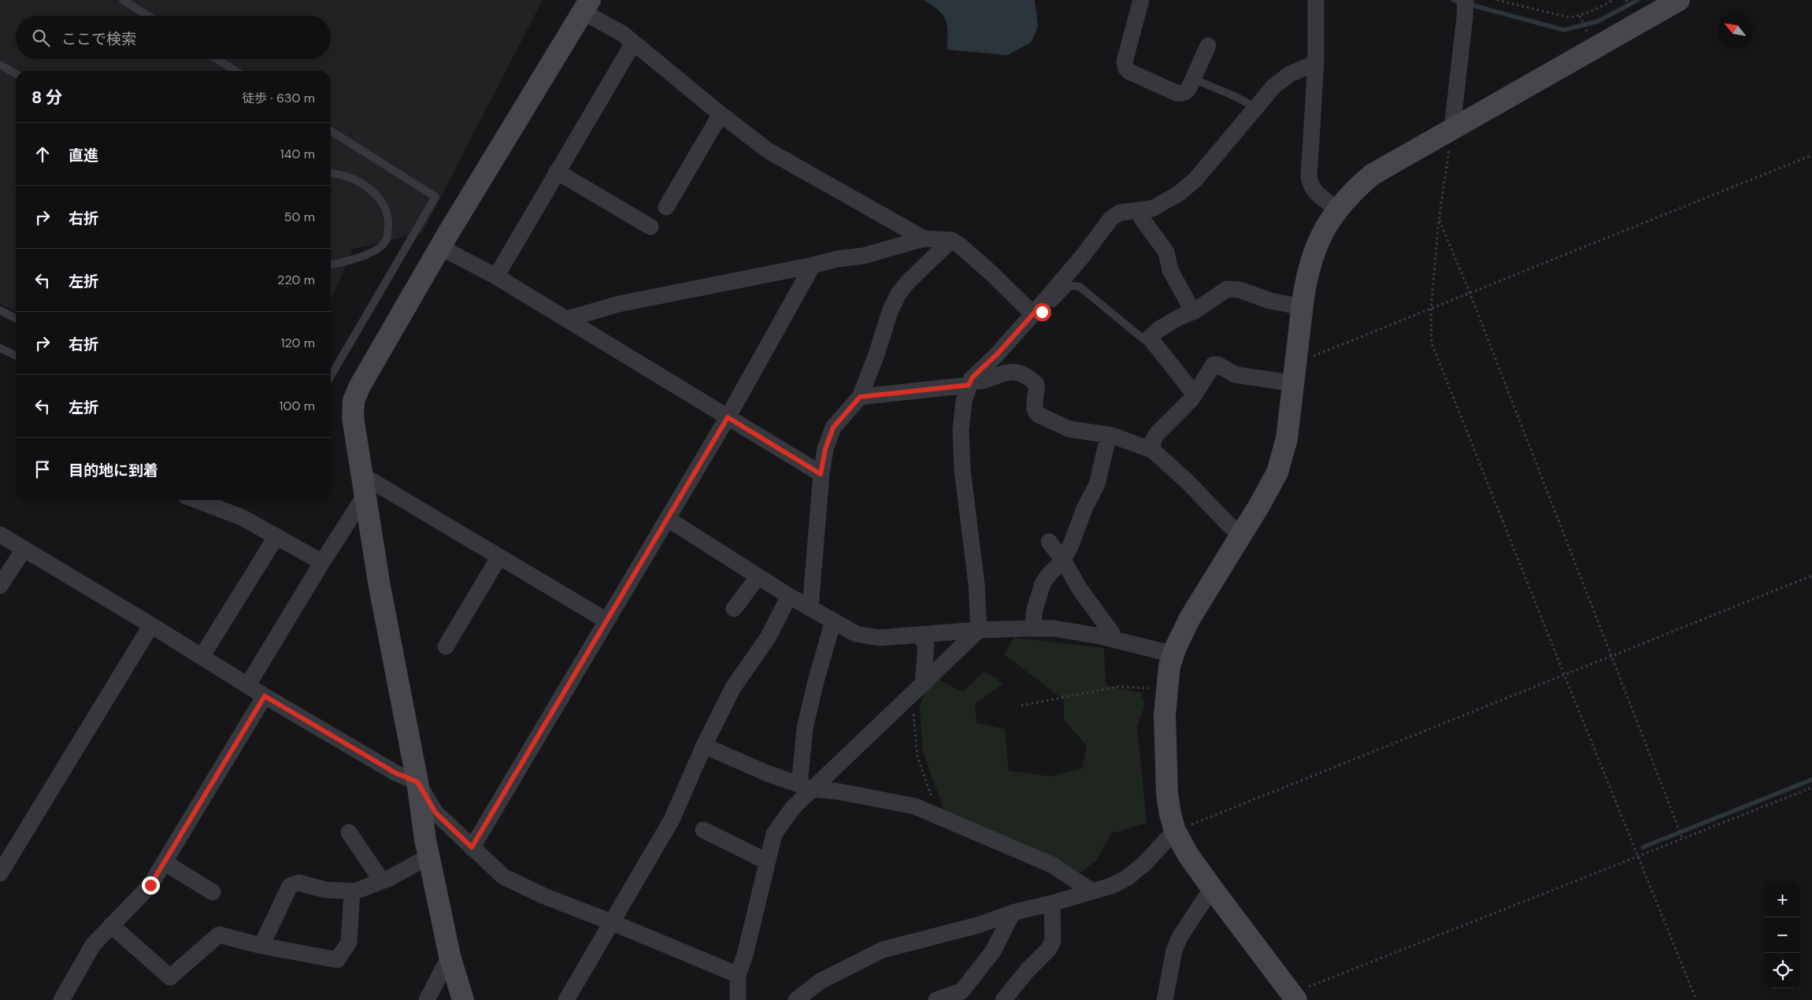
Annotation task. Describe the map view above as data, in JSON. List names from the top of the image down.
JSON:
{
  "north": "top left",
  "page": {
    "search": "ここで検索",
    "heading": ["8 分", "徒歩 · 630 m"],
    "list": [
      ["直進", "140 m"],
      ["右折", "50 m"],
      ["左折", "220 m"],
      ["右折", "120 m"],
      ["左折", "100 m"],
      "目的地に到着"
    ],
    "map_buttons": ["+", "−"]
  }
}
